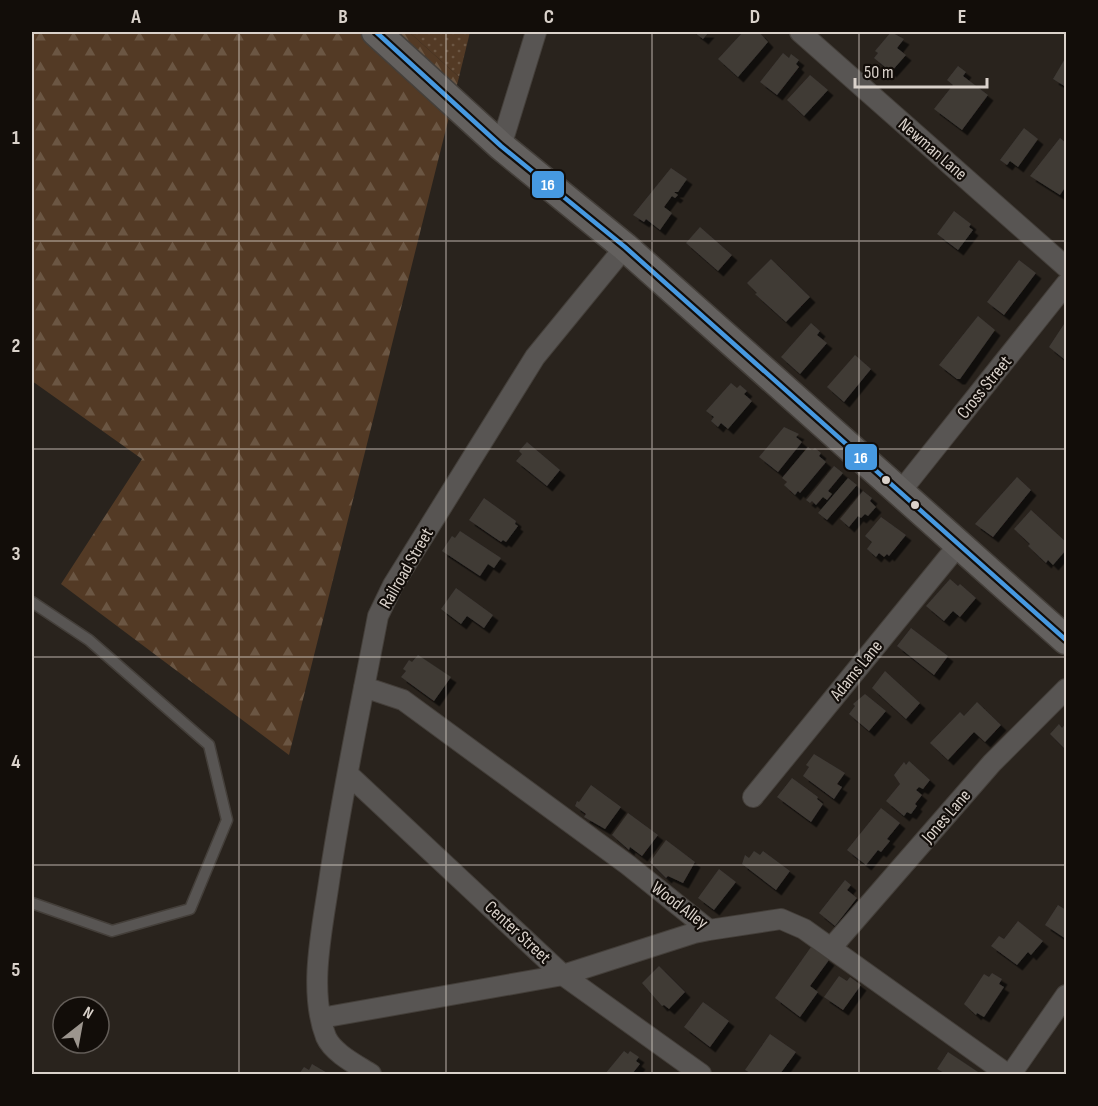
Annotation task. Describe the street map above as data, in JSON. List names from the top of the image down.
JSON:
{
  "streets": {
    "street": [
      "Newman Lane",
      "Cross Street",
      "Railroad Street",
      "Adams Lane",
      "Jones Lane",
      "Wood Alley",
      "Center Street"
    ]
  },
  "crossings": [
    ["Railroad Street", "Wood Alley"],
    ["Railroad Street", "Center Street"],
    ["Jones Lane", "Wood Alley"]
  ],
  "lines": ["transit line 16"],
  "scale_bar": "50 m",
  "north": "top right",
  "grid": {
    "columns": [
      "A",
      "B",
      "C",
      "D",
      "E"
    ],
    "rows": [
      "1",
      "2",
      "3",
      "4",
      "5"
    ]
  }
}
